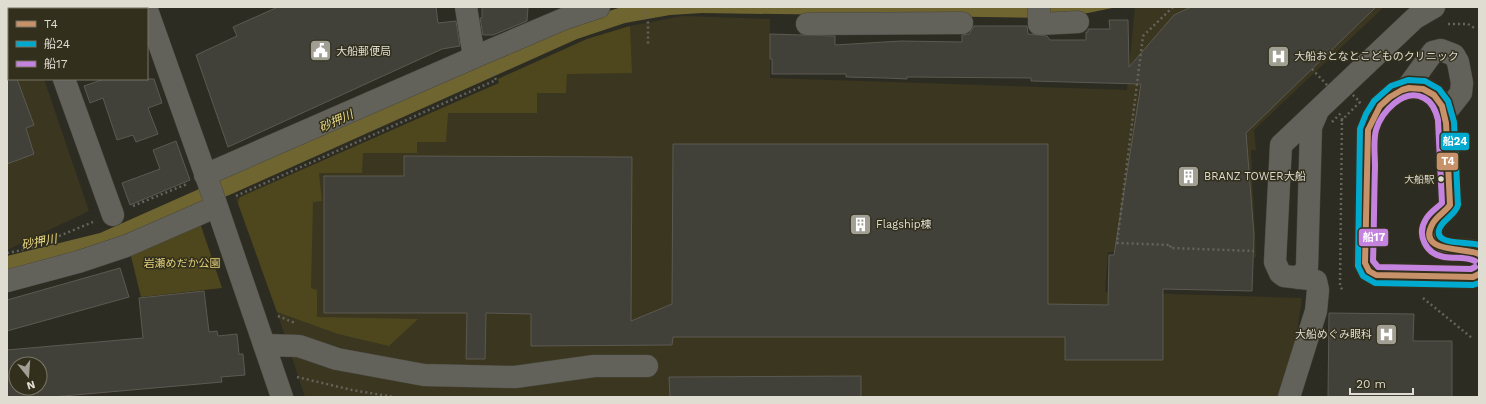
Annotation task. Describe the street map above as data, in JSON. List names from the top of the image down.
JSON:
{
  "water": ["砂押川"],
  "parks": ["岩瀬めだか公園"],
  "places": {
    "public building": ["大船郵便局"],
    "hospital": ["大船おとなとこどものクリニック", "大船めぐみ眼科"],
    "building": ["BRANZ TOWER大船", "Flagship棟"],
    "other": ["大船駅"]
  },
  "lines": ["transit line 船24", "transit line T4", "transit line 船17"],
  "legend": ["T4", "船24", "船17"],
  "scale_bar": "20 m",
  "north": "bottom"
}
